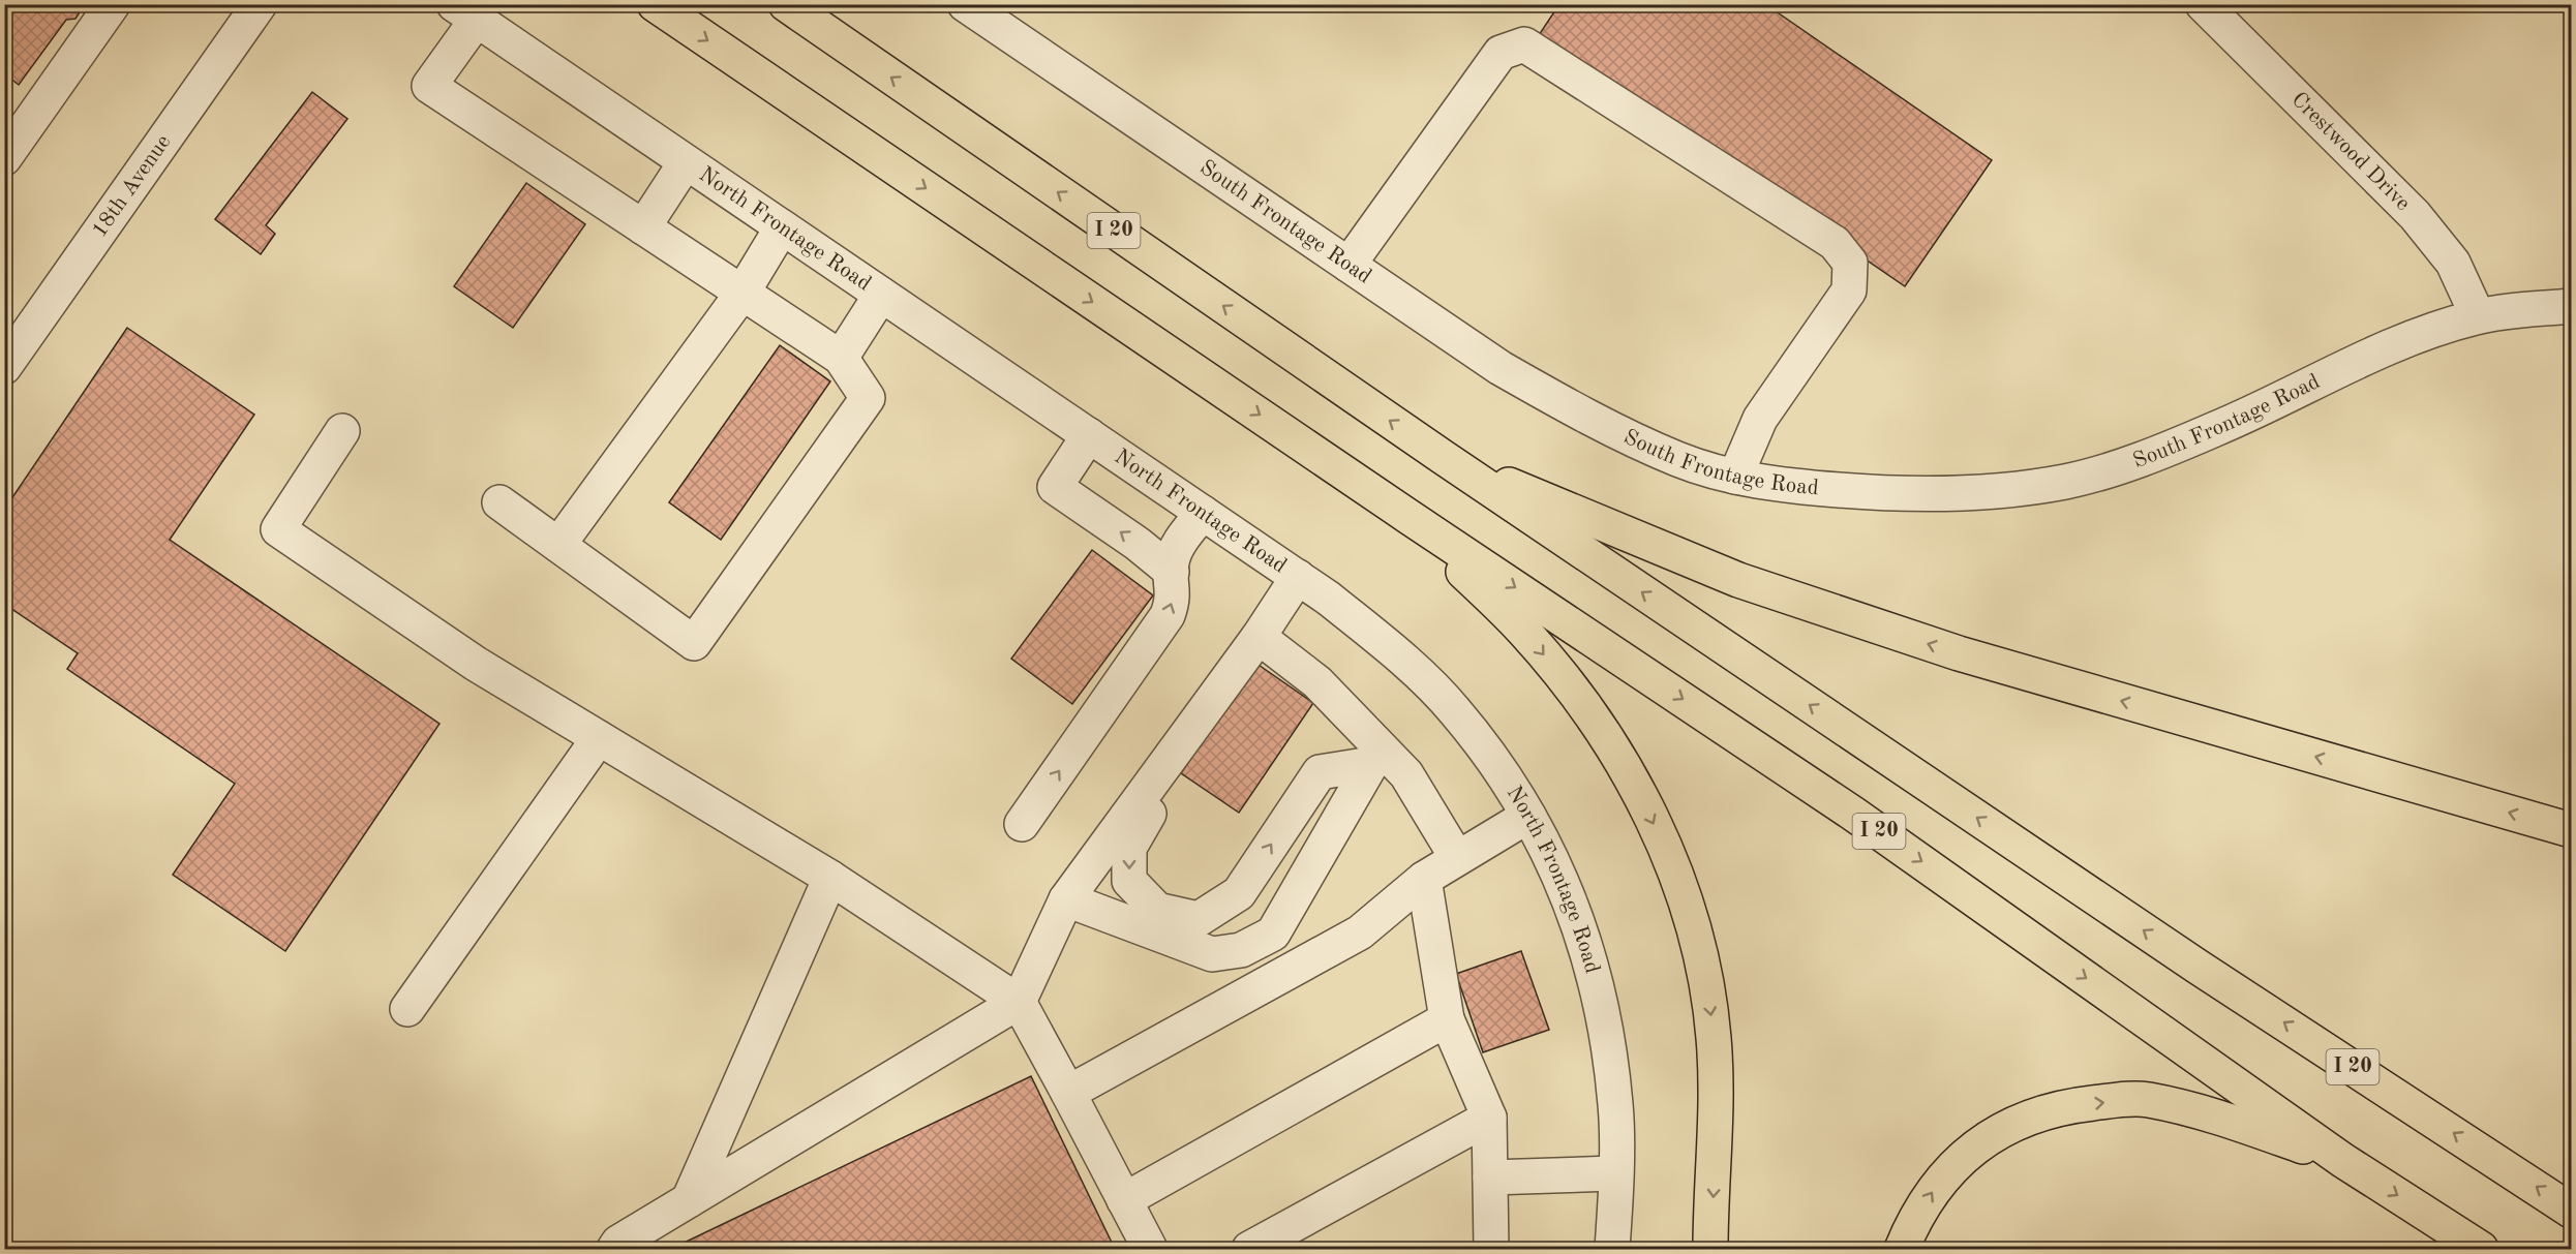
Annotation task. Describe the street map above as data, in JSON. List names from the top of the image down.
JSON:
{
  "streets": {
    "highway": ["I 20"],
    "street": [
      "Crestwood Drive",
      "18th Avenue",
      "South Frontage Road",
      "North Frontage Road"
    ]
  },
  "crossings": [
    ["Crestwood Drive", "South Frontage Road"]
  ]
}
